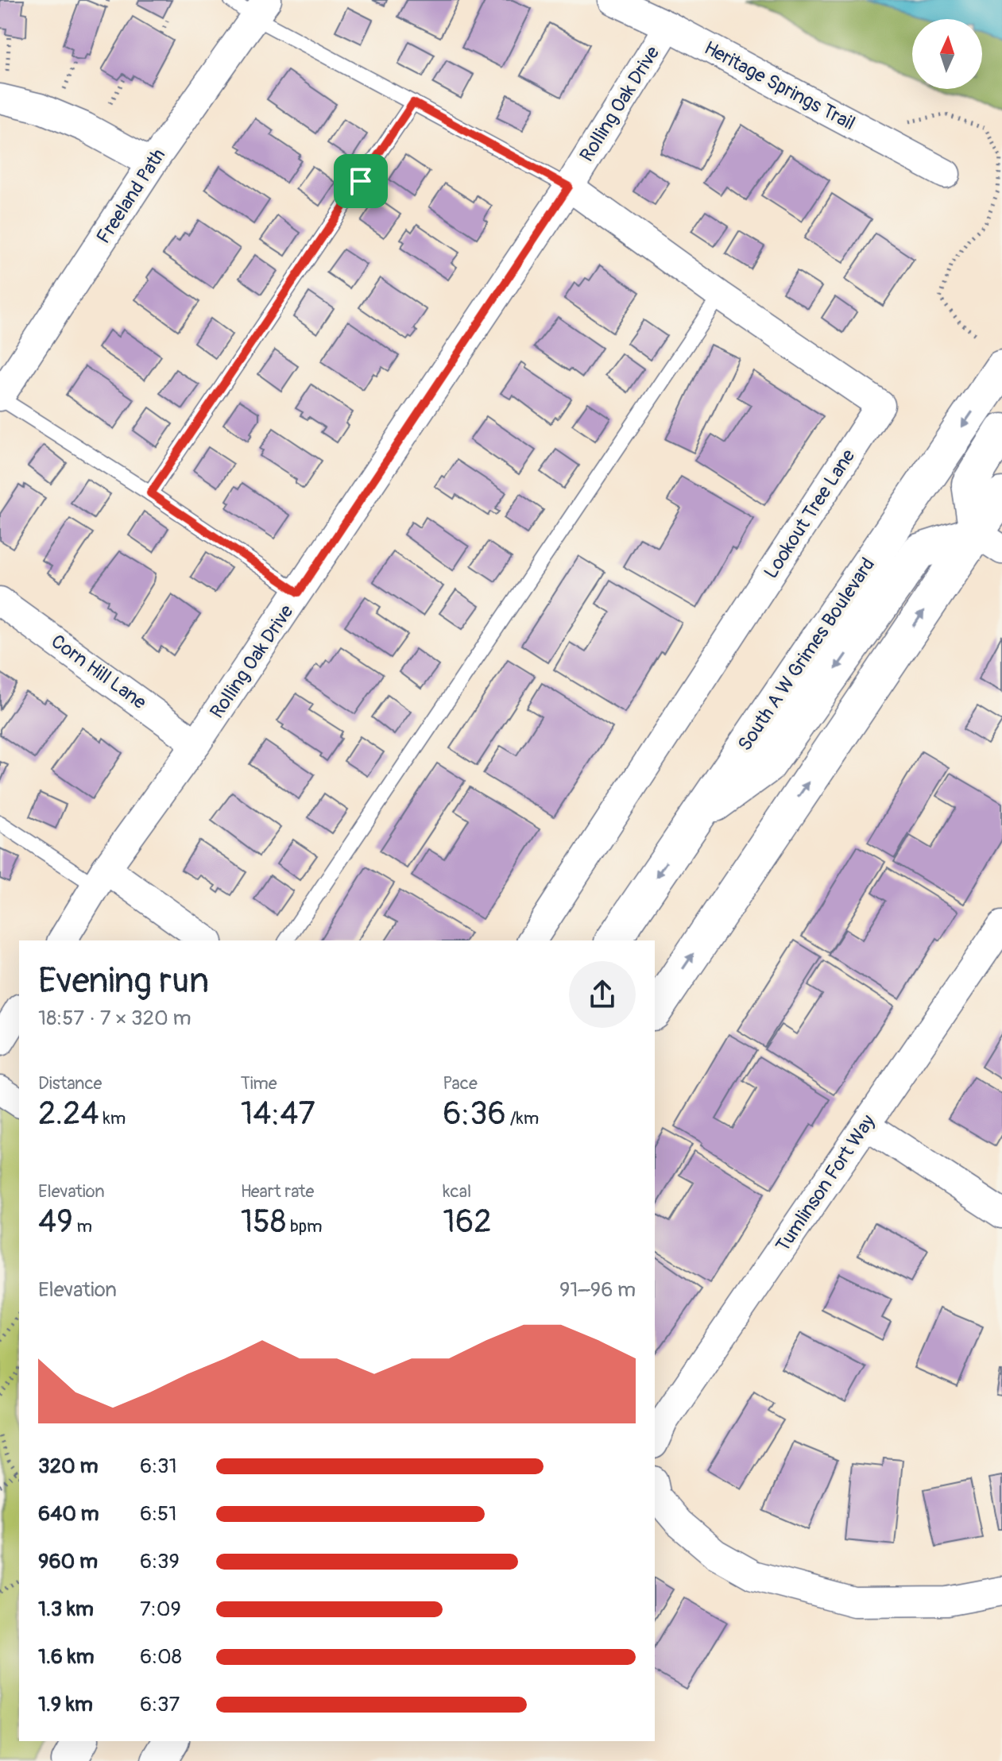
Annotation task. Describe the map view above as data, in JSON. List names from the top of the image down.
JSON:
{
  "streets": {
    "main road": ["South A W Grimes Boulevard"],
    "street": [
      "Heritage Springs Trail",
      "Rolling Oak Drive",
      "Freeland Path",
      "Lookout Tree Lane",
      "Corn Hill Lane",
      "Tumlinson Fort Way"
    ]
  },
  "crossings": [
    ["Heritage Springs Trail", "Rolling Oak Drive"],
    ["Rolling Oak Drive", "Lookout Tree Lane"],
    ["Rolling Oak Drive", "Corn Hill Lane"]
  ],
  "north": "top",
  "page": {
    "heading": ["Evening run", "18:57 · 7 × 320 m"],
    "stats": [
      ["Distance", "2.24 km"],
      ["Time", "14:47"],
      ["Pace", "6:36 /km"],
      ["Elevation", "49 m"],
      ["Heart rate", "158 bpm"],
      ["kcal", "162"]
    ],
    "chart": ["Elevation", "91–96 m"],
    "list": [
      {
        "name": "320 m",
        "note": "6:31"
      },
      {
        "name": "640 m",
        "note": "6:51"
      },
      {
        "name": "960 m",
        "note": "6:39"
      },
      {
        "name": "1.3 km",
        "note": "7:09"
      },
      {
        "name": "1.6 km",
        "note": "6:08"
      },
      {
        "name": "1.9 km",
        "note": "6:37"
      }
    ]
  }
}
